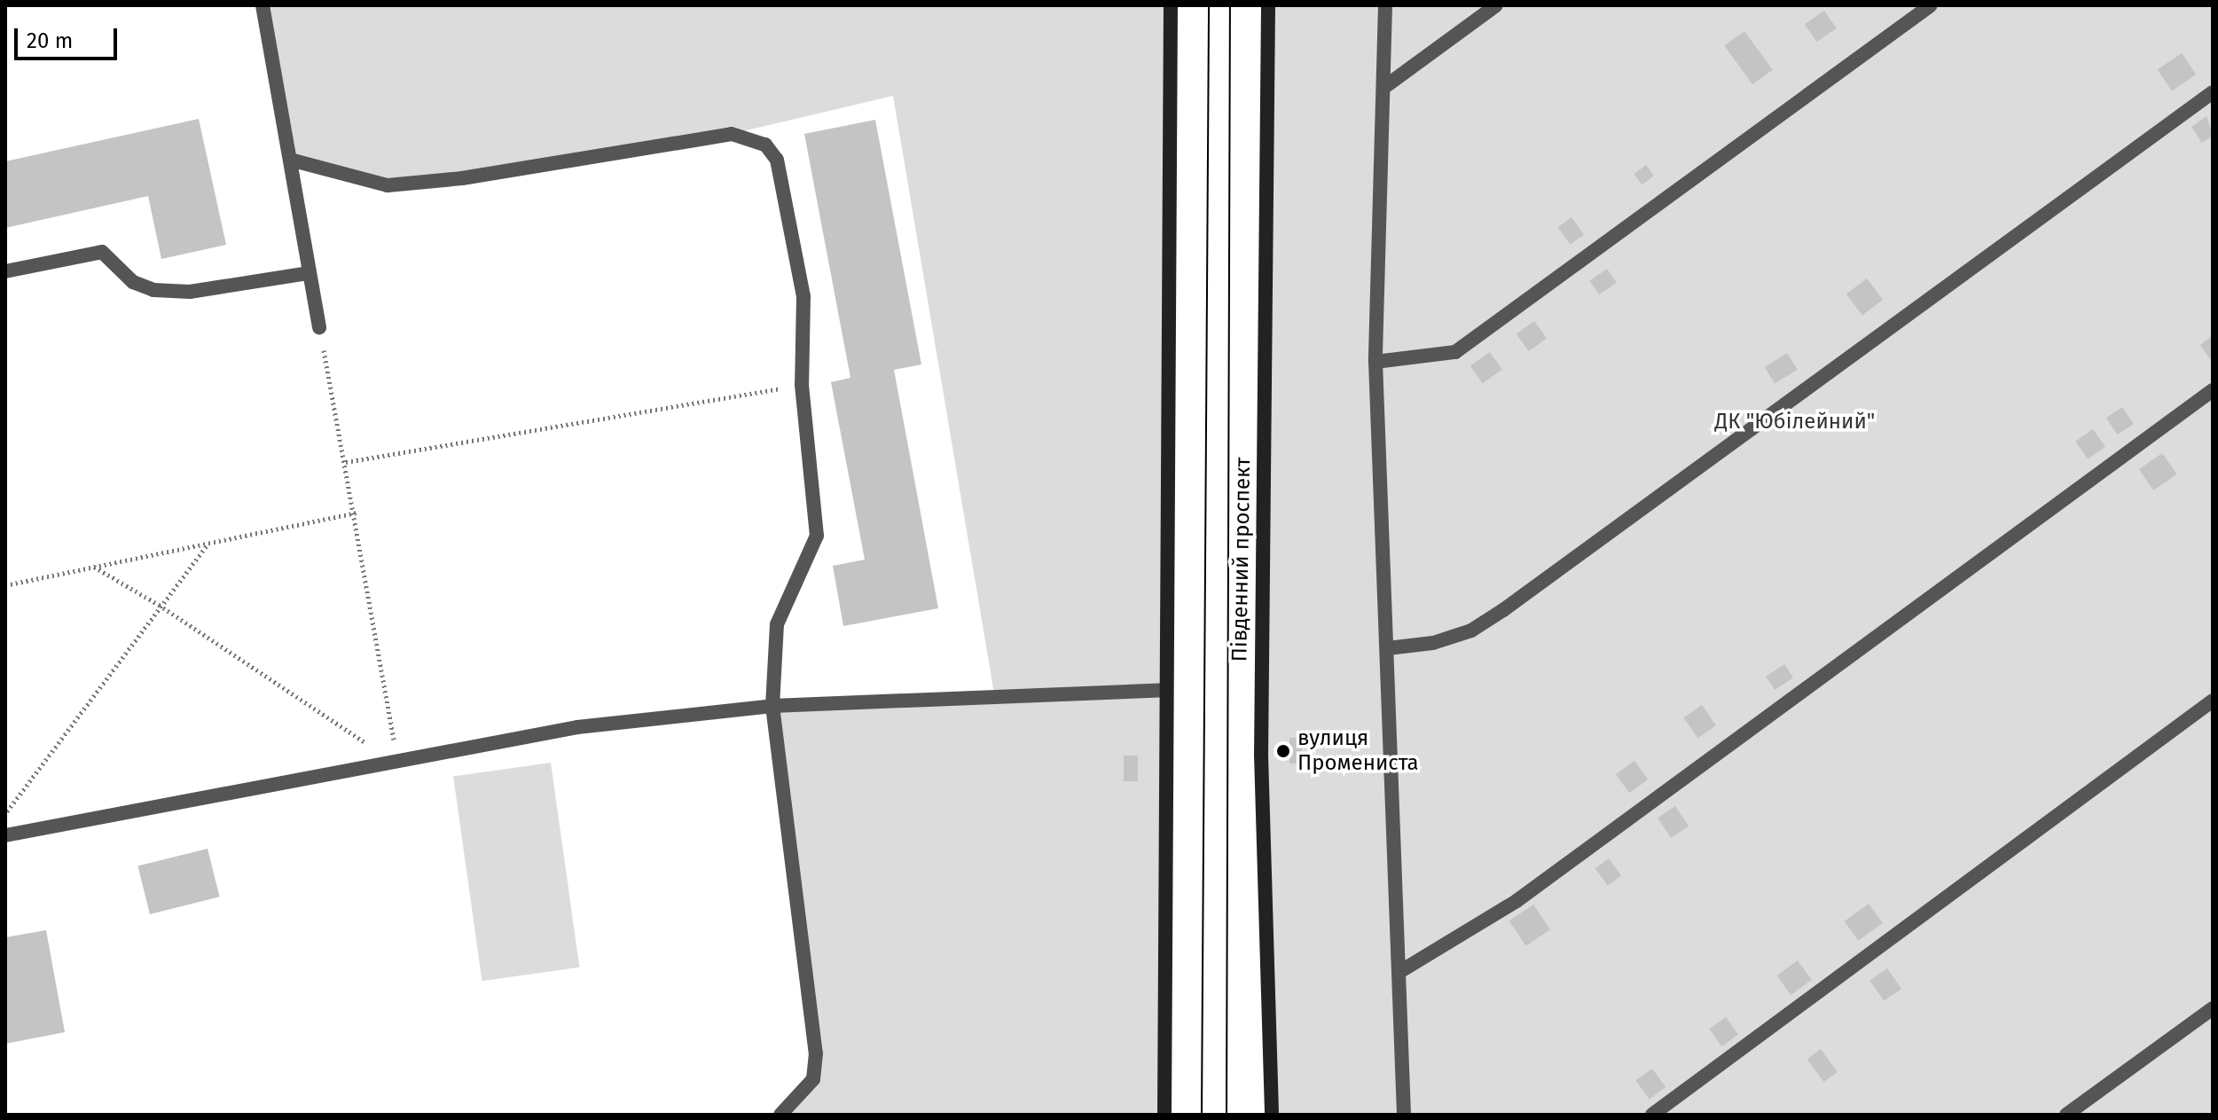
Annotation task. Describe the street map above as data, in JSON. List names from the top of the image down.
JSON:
{
  "streets": {
    "main road": ["Південний проспект"]
  },
  "parks": ["ДК \"Юбілейний\""],
  "places": ["вулиця Промениста"],
  "scale_bar": "20 m"
}
